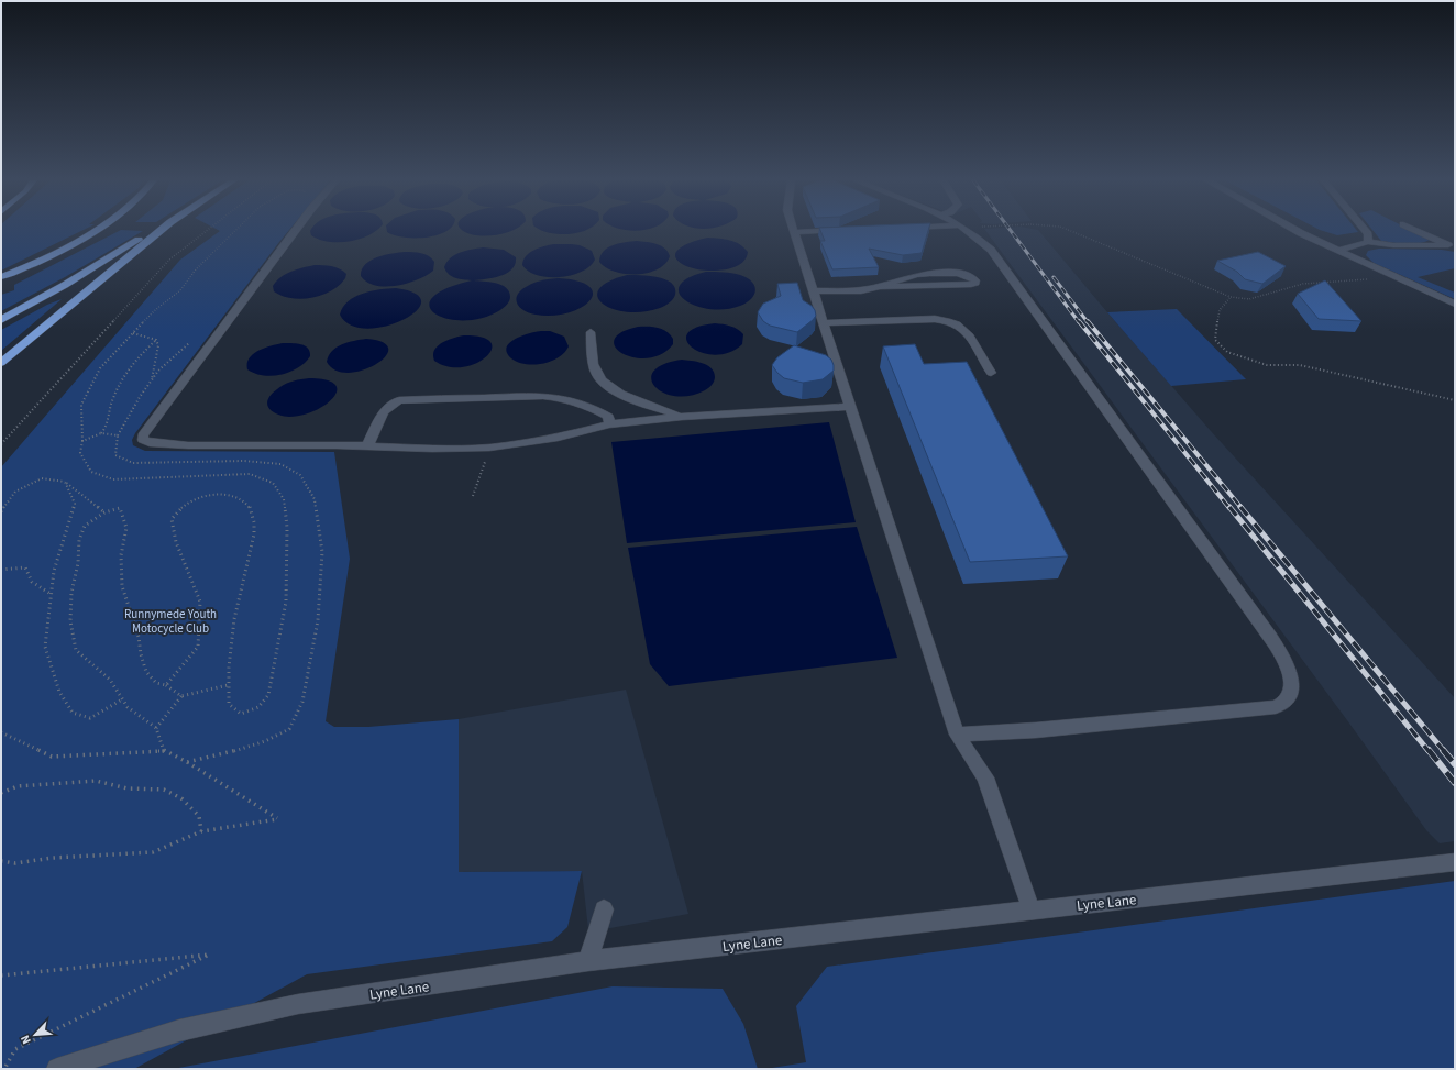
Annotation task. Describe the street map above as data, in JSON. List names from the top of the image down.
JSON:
{
  "streets": {
    "street": ["Lyne Lane"]
  },
  "parks": ["Runnymede Youth Motocycle Club"],
  "north": "bottom left"
}
